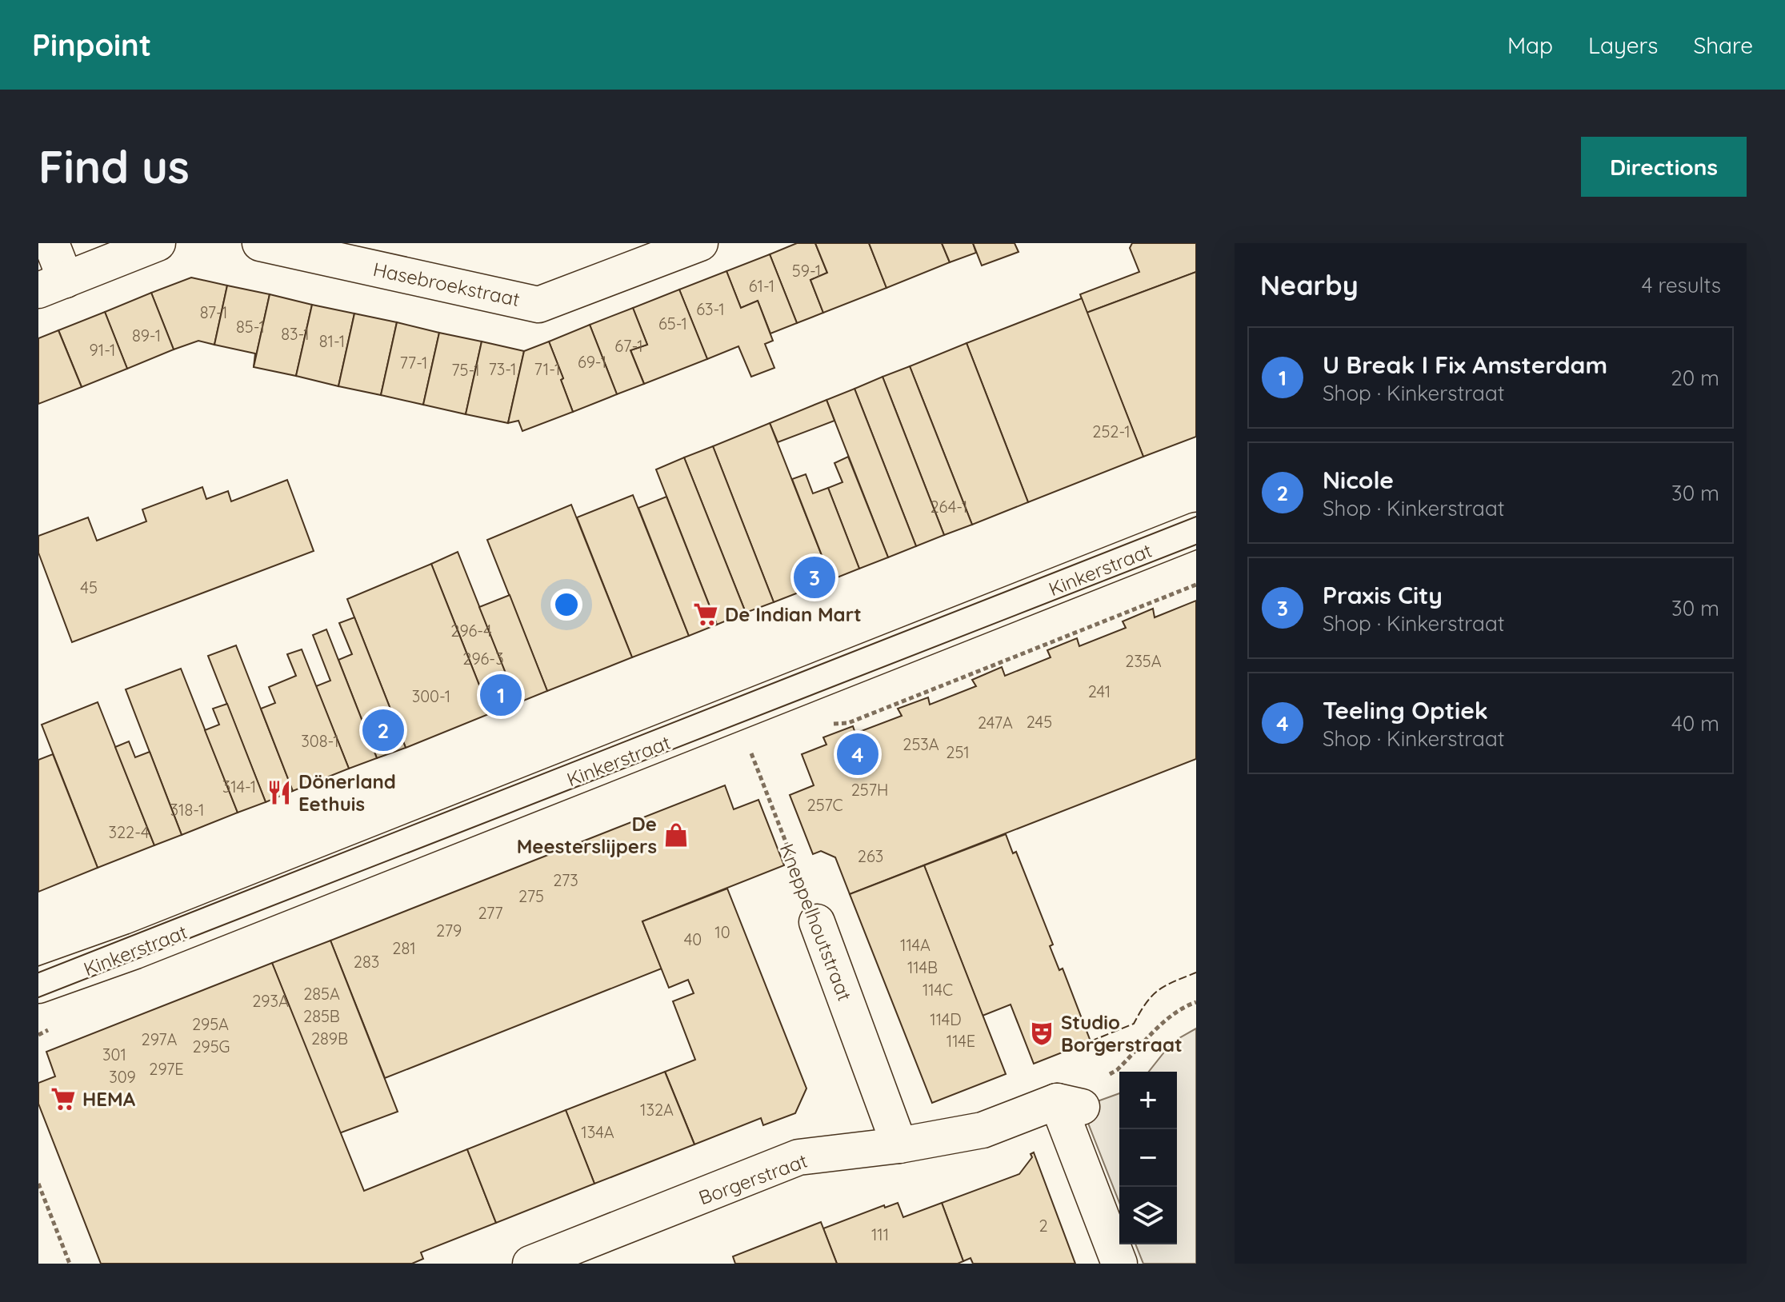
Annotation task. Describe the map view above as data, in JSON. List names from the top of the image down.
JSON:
{
  "streets": {
    "street": [
      "Hasebroekstraat",
      "Kinkerstraat",
      "Kneppelhoutstraat",
      "Borgerstraat"
    ]
  },
  "crossings": [
    ["Kinkerstraat", "Kneppelhoutstraat"],
    ["Kneppelhoutstraat", "Borgerstraat"]
  ],
  "places": {
    "supermarket": ["De Indian Mart", "HEMA"],
    "restaurant": ["Dönerland Eethuis"],
    "shop": ["De Meesterslijpers"],
    "theatre": ["Studio Borgerstraat"]
  },
  "house_numbers": [
    "59-1",
    "61-1",
    "63-1",
    "87-1",
    "65-1",
    "85-1",
    "83-1",
    "89-1",
    "81-1",
    "67-1",
    "91-1",
    "69-1",
    "77-1",
    "73-1",
    "71-1",
    "75-1",
    "252-1",
    "264-1",
    "45",
    "296-4",
    "296-3",
    "235A",
    "241",
    "300-1",
    "245",
    "247A",
    "308-1",
    "253A",
    "251",
    "314-1",
    "257H",
    "257C",
    "318-1",
    "322-4",
    "263",
    "273",
    "275",
    "277",
    "279",
    "10",
    "40",
    "114A",
    "281",
    "283",
    "114B",
    "114C",
    "285A",
    "293A",
    "285B",
    "114D",
    "295A",
    "289B",
    "297A",
    "114E",
    "295G",
    "301",
    "297E",
    "309",
    "132A",
    "134A",
    "2",
    "111"
  ],
  "page": {
    "header": "Pinpoint",
    "nav": ["Map", "Layers", "Share"],
    "buttons": "Directions",
    "title": "Find us",
    "heading": ["Nearby", "4 results"],
    "list": [
      {
        "mark": "1",
        "name": "U Break I Fix Amsterdam",
        "note": "Shop · Kinkerstraat",
        "value": "20 m"
      },
      {
        "mark": "2",
        "name": "Nicole",
        "note": "Shop · Kinkerstraat",
        "value": "30 m"
      },
      {
        "mark": "3",
        "name": "Praxis City",
        "note": "Shop · Kinkerstraat",
        "value": "30 m"
      },
      {
        "mark": "4",
        "name": "Teeling Optiek",
        "note": "Shop · Kinkerstraat",
        "value": "40 m"
      }
    ],
    "pins": [
      "3",
      "1",
      "2",
      "4"
    ],
    "map_buttons": ["+", "−"]
  }
}
